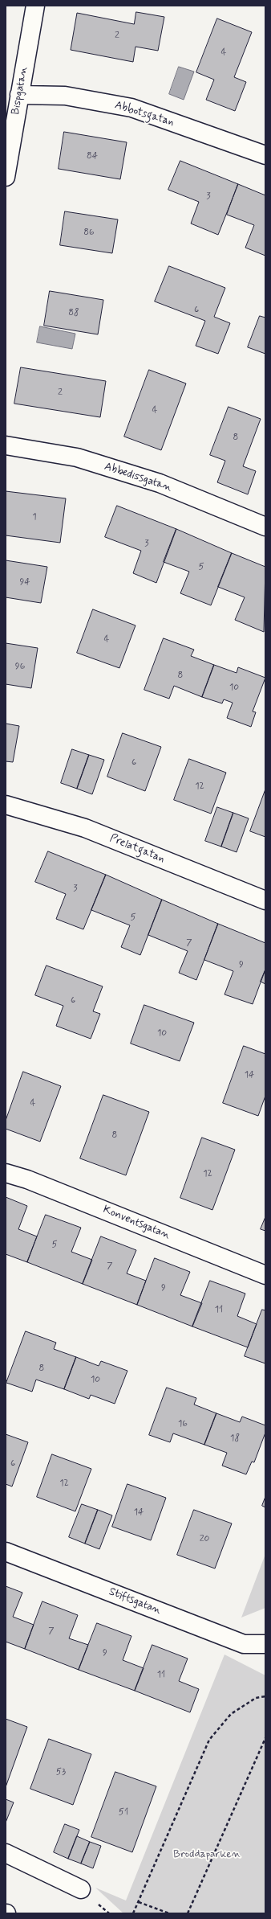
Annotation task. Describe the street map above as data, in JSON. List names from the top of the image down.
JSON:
{
  "streets": {
    "street": [
      "Bispgatan",
      "Abbotsgatan",
      "Abbedissgatan",
      "Prelatgatan",
      "Konventsgatan",
      "Stiftsgatan"
    ]
  },
  "crossings": [
    ["Bispgatan", "Abbotsgatan"]
  ],
  "parks": ["Broddaparken"],
  "house_numbers": [
    "2",
    "4",
    "84",
    "3",
    "86",
    "6",
    "88",
    "2",
    "4",
    "8",
    "1",
    "3",
    "5",
    "94",
    "4",
    "96",
    "8",
    "10",
    "6",
    "12",
    "3",
    "5",
    "7",
    "9",
    "6",
    "10",
    "14",
    "4",
    "8",
    "12",
    "5",
    "7",
    "9",
    "11",
    "8",
    "10",
    "16",
    "18",
    "6",
    "12",
    "14",
    "20",
    "7",
    "9",
    "11",
    "53",
    "51"
  ]
}
